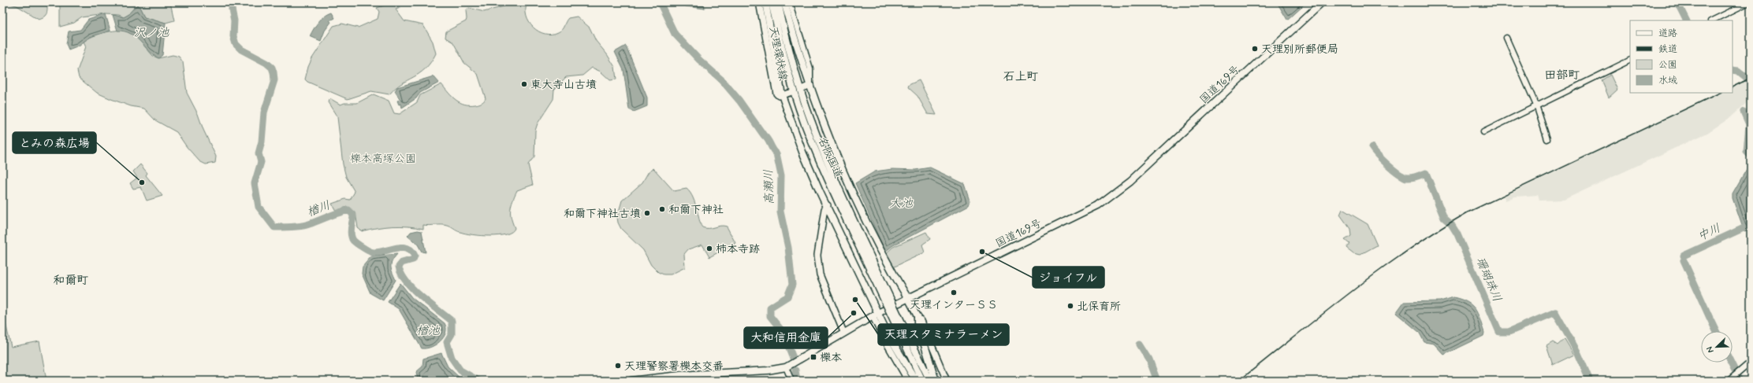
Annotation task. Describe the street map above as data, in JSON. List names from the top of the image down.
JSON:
{
  "streets": {
    "highway": ["国道169号", "名阪国道"],
    "main road": ["天理環状線"]
  },
  "districts": ["田部町", "石上町", "和爾町"],
  "water": [
    "沢ノ池",
    "高瀬川",
    "大池",
    "楢川",
    "中川",
    "珊瑚珠川",
    "楢池"
  ],
  "parks": ["櫟本高塚公園"],
  "places": {
    "other": [
      "天理別所郵便局",
      "東大寺山古墳",
      "とみの森広場",
      "和爾下神社",
      "和爾下神社古墳",
      "柿本寺跡",
      "ジョイフル",
      "天理インターＳＳ",
      "天理スタミナラーメン",
      "北保育所",
      "大和信用金庫",
      "天理警察署櫟本交番"
    ],
    "transit": ["櫟本"]
  },
  "legend": [
    "道路",
    "鉄道",
    "公園",
    "水域"
  ],
  "north": "bottom left"
}
